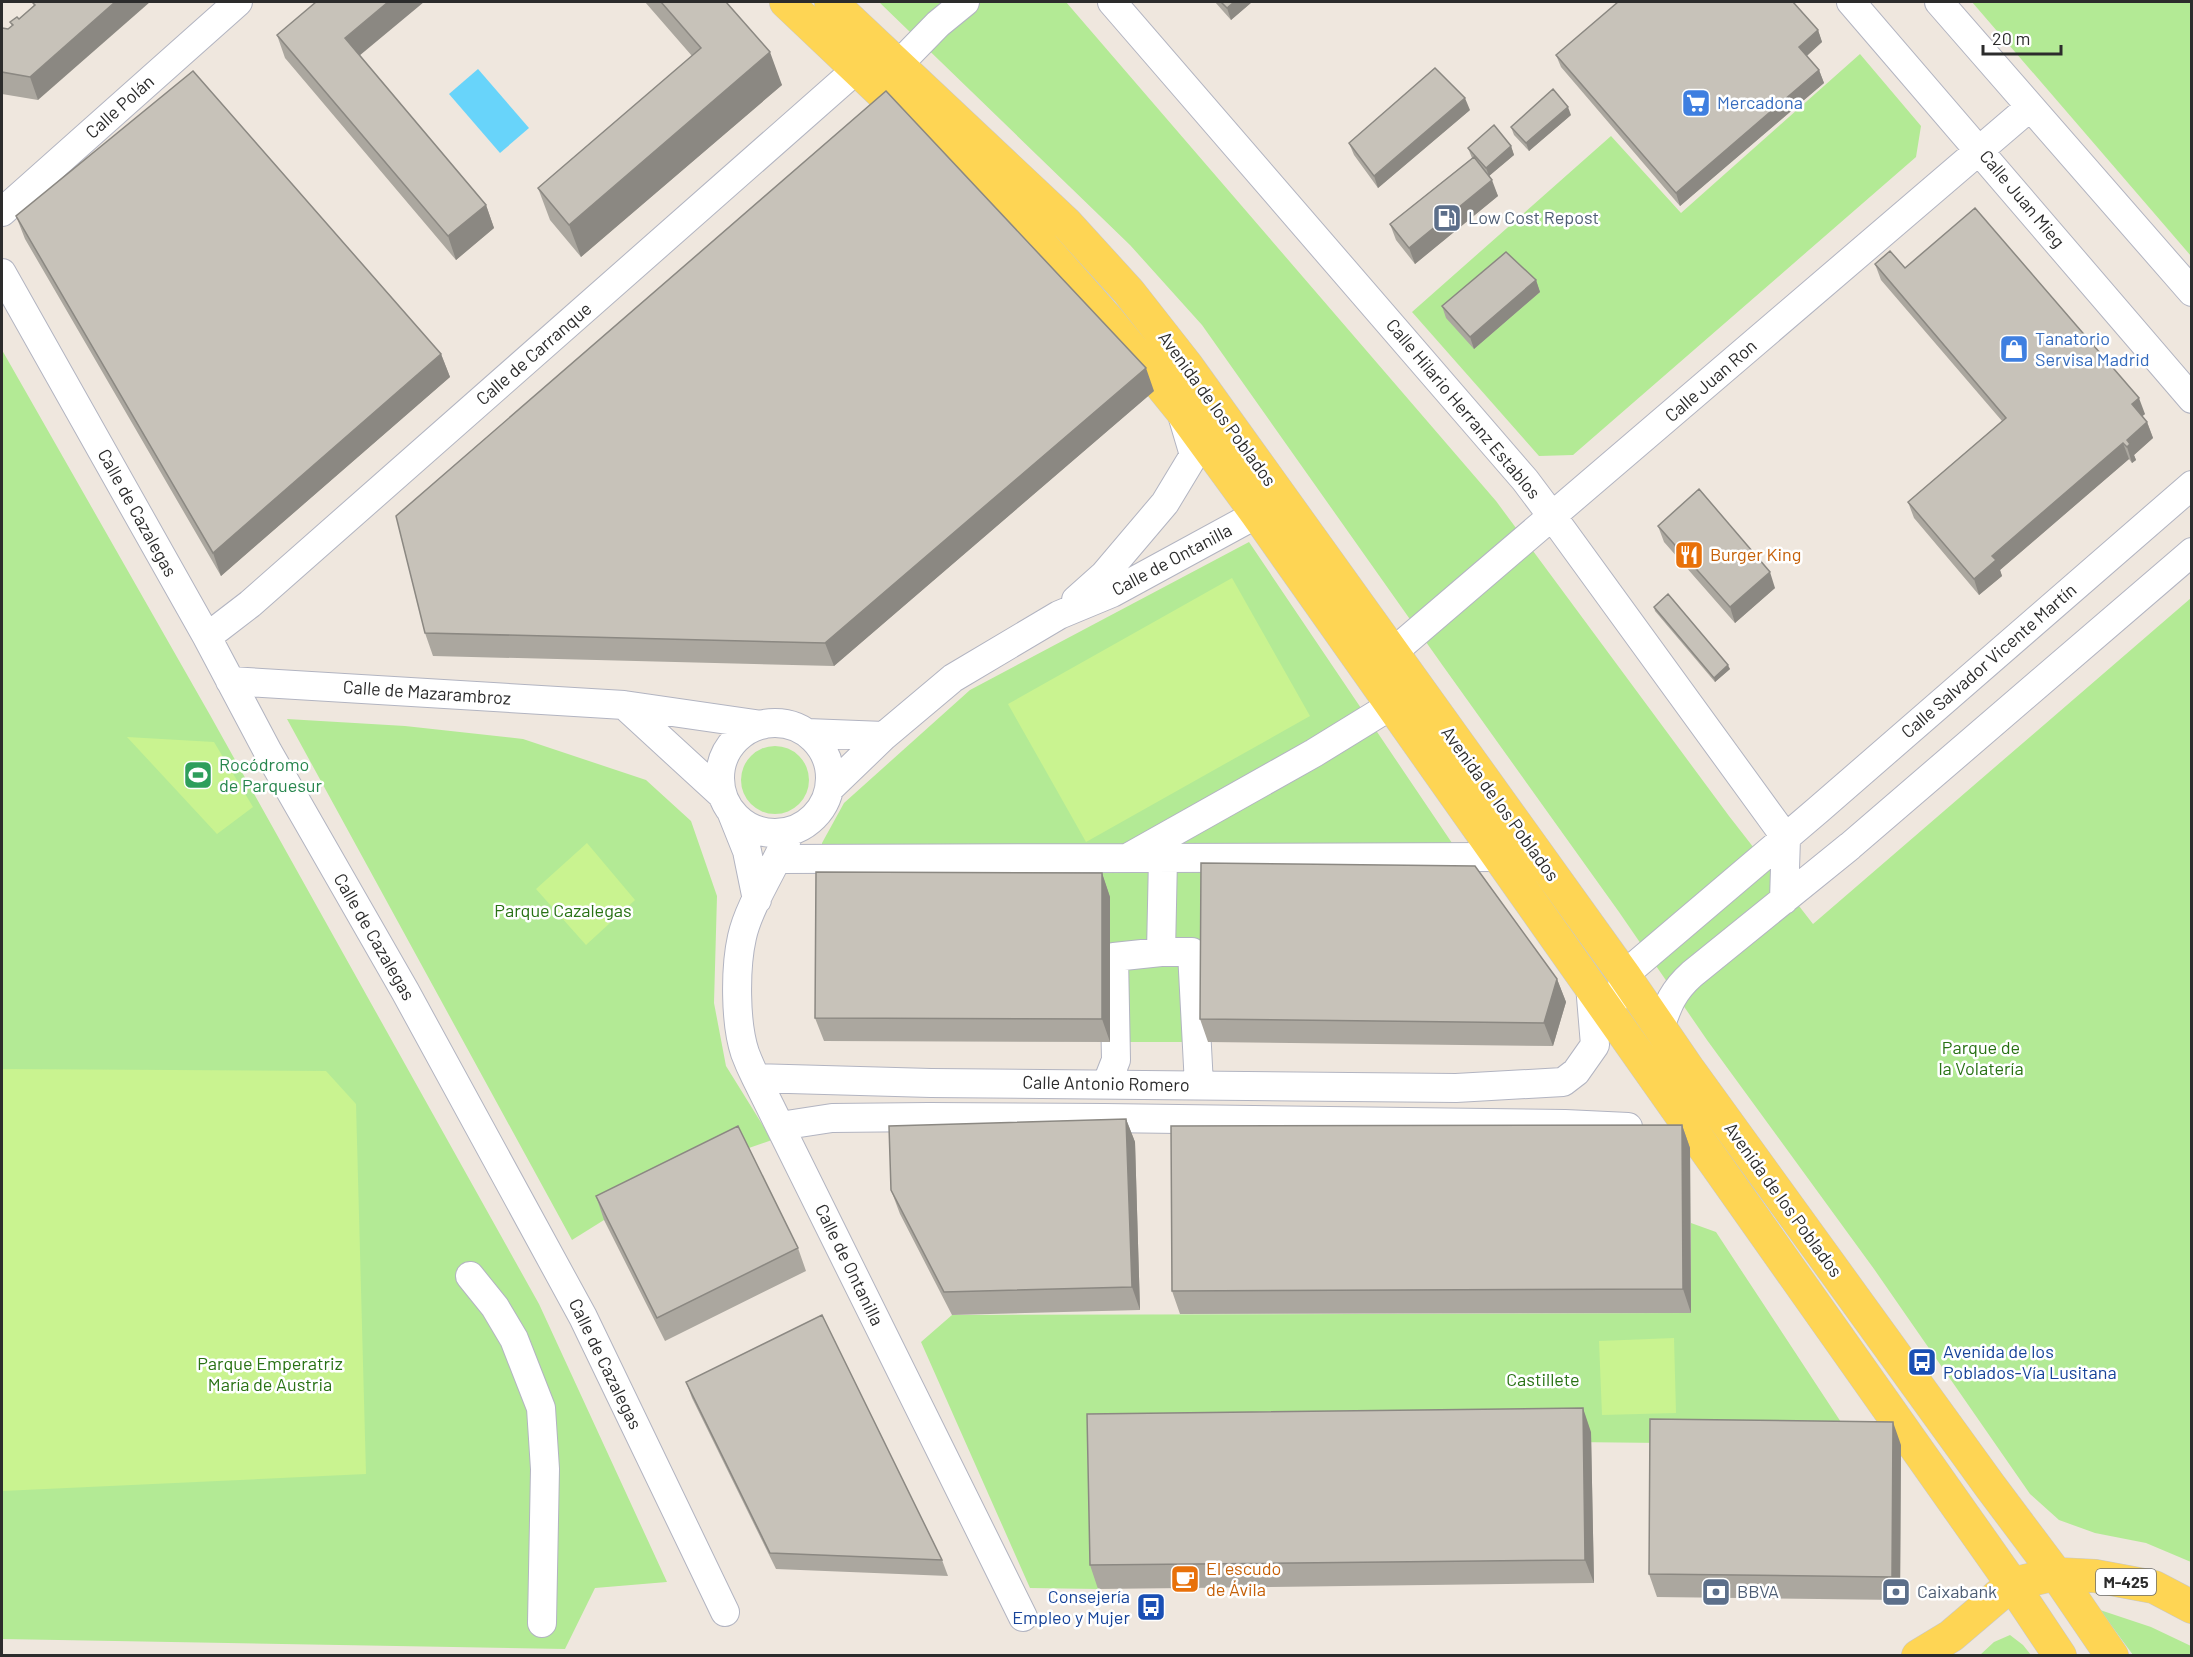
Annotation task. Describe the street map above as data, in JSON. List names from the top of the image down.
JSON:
{
  "streets": {
    "main road": ["Avenida de los Poblados", "M-425"],
    "street": [
      "Calle Polán",
      "Calle Juan Mieg",
      "Calle de Carranque",
      "Calle Juan Ron",
      "Calle Hilario Herranz Establos",
      "Calle de Cazalegas",
      "Calle de Ontanilla",
      "Calle Salvador Vicente Martín",
      "Calle de Mazarambroz",
      "Calle Antonio Romero"
    ]
  },
  "crossings": [
    ["Calle Juan Mieg", "Calle Juan Ron"],
    ["Calle de Carranque", "Avenida de los Poblados"],
    ["Calle de Carranque", "Calle de Cazalegas"],
    ["Calle Juan Ron", "Avenida de los Poblados"],
    ["Calle Juan Ron", "Calle Hilario Herranz Establos"],
    ["Avenida de los Poblados", "Calle de Ontanilla"],
    ["Avenida de los Poblados", "Calle Salvador Vicente Martín"],
    ["Avenida de los Poblados", "Calle Antonio Romero"],
    ["Avenida de los Poblados", "M-425"],
    ["Calle Hilario Herranz Establos", "Calle Salvador Vicente Martín"],
    ["Calle de Cazalegas", "Calle de Mazarambroz"],
    ["Calle de Ontanilla", "Calle de Mazarambroz"],
    ["Calle de Ontanilla", "Calle Antonio Romero"]
  ],
  "parks": [
    "Parque Cazalegas",
    "Parque de la Volatería",
    "Parque Emperatriz María de Austria",
    "Castillete"
  ],
  "places": {
    "supermarket": ["Mercadona"],
    "fuel station": ["Low Cost Repost"],
    "shop": ["Tanatorio Servisa Madrid"],
    "restaurant": ["Burger King"],
    "sports": ["Rocódromo de Parquesur"],
    "bus stop": ["Avenida de los Poblados-Vía Lusitana", "Consejería Empleo y Mujer"],
    "cafe": ["El escudo de Ávila"],
    "bank": ["BBVA", "Caixabank"]
  },
  "scale_bar": "20 m"
}
